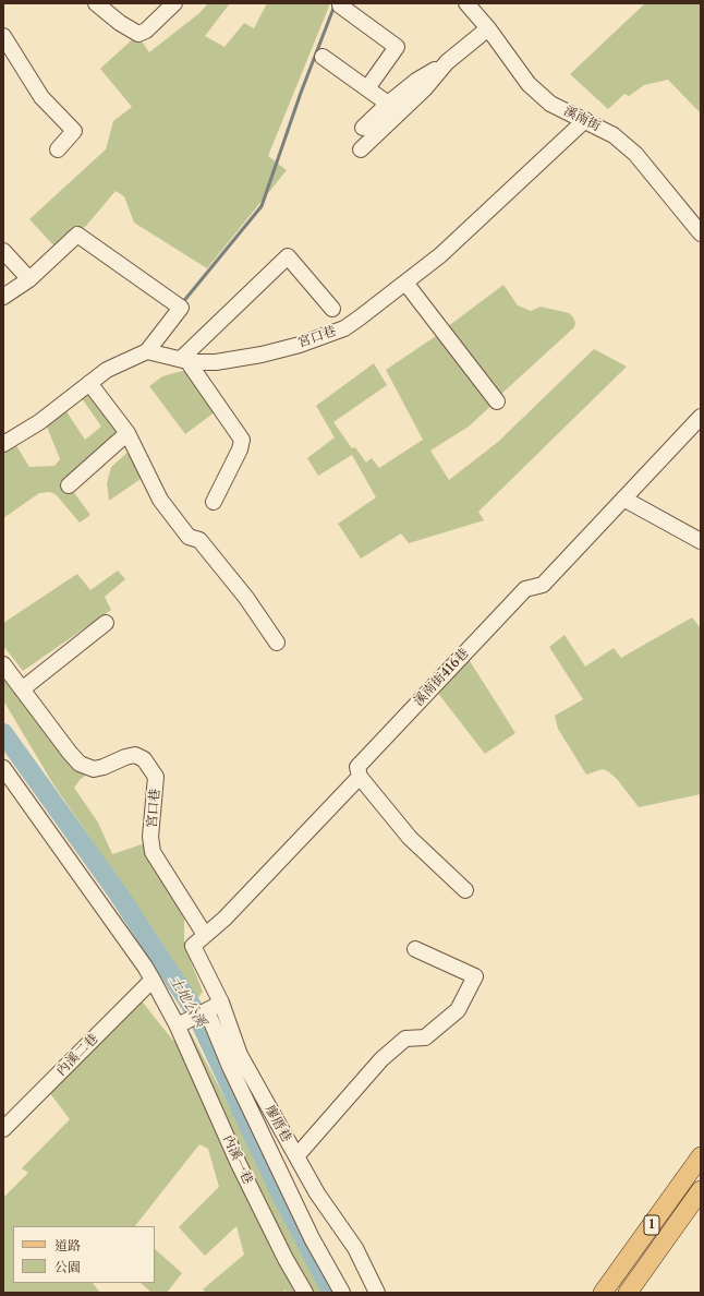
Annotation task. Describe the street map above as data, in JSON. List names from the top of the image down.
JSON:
{
  "streets": {
    "main road": ["1"],
    "street": [
      "溪南街",
      "宮口巷",
      "溪南街416巷",
      "內溪二巷",
      "廖厝巷",
      "內溪一巷"
    ]
  },
  "crossings": [
    ["溪南街", "宮口巷"],
    ["宮口巷", "溪南街416巷"],
    ["溪南街416巷", "廖厝巷"],
    ["內溪二巷", "內溪一巷"]
  ],
  "water": ["土地公溪"],
  "legend": ["道路", "公園"]
}
